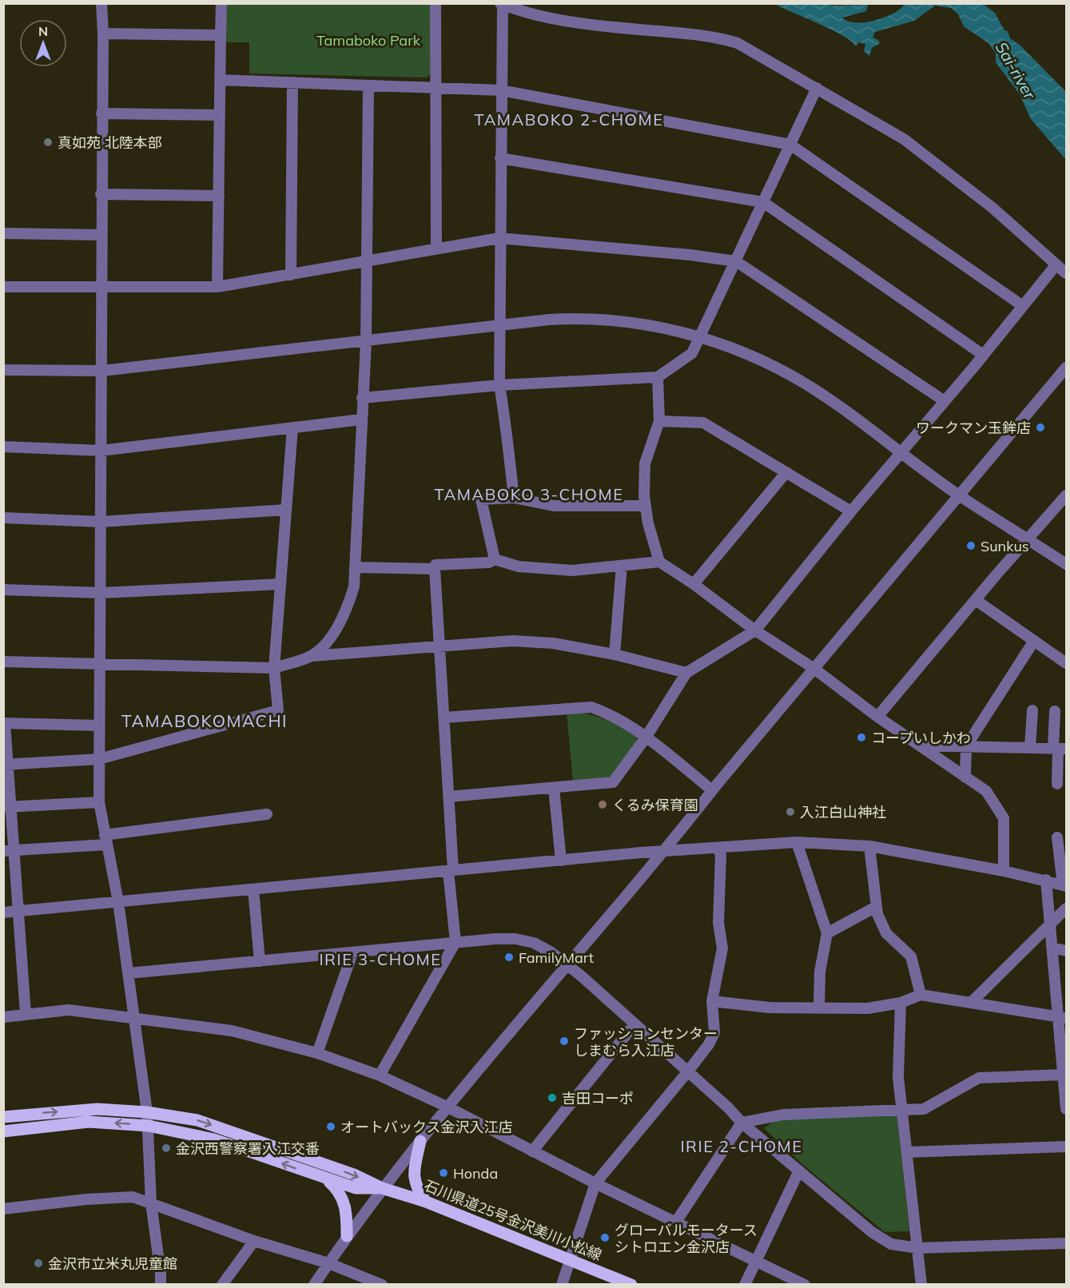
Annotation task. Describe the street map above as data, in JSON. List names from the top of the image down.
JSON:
{
  "streets": {
    "main road": ["石川県道25号金沢美川小松線"]
  },
  "districts": [
    "TAMABOKO 2-CHOME",
    "TAMABOKO 3-CHOME",
    "TAMABOKOMACHI",
    "IRIE 3-CHOME",
    "IRIE 2-CHOME"
  ],
  "water": ["Sai-river"],
  "parks": ["Tamaboko Park"],
  "places": [
    "真如苑 北陸本部",
    "ワークマン玉鉾店",
    "Sunkus",
    "コープいしかわ",
    "くるみ保育園",
    "入江白山神社",
    "FamilyMart",
    "ファッションセンター しまむら入江店",
    "吉田コーポ",
    "オートバックス金沢入江店",
    "金沢西警察署入江交番",
    "Honda",
    "グローバルモータース シトロエン金沢店",
    "金沢市立米丸児童館"
  ],
  "north": "top"
}
